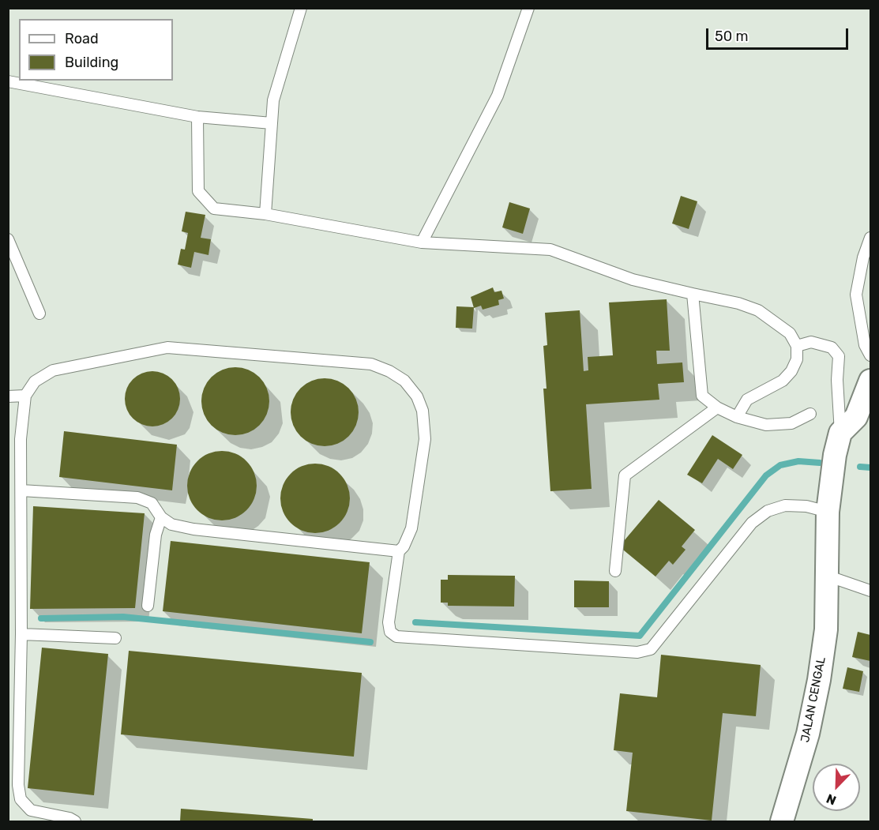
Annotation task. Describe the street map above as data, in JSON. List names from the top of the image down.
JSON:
{
  "streets": {
    "street": ["JALAN CENGAL"]
  },
  "legend": ["Road", "Building"],
  "scale_bar": "50 m",
  "north": "bottom left"
}
